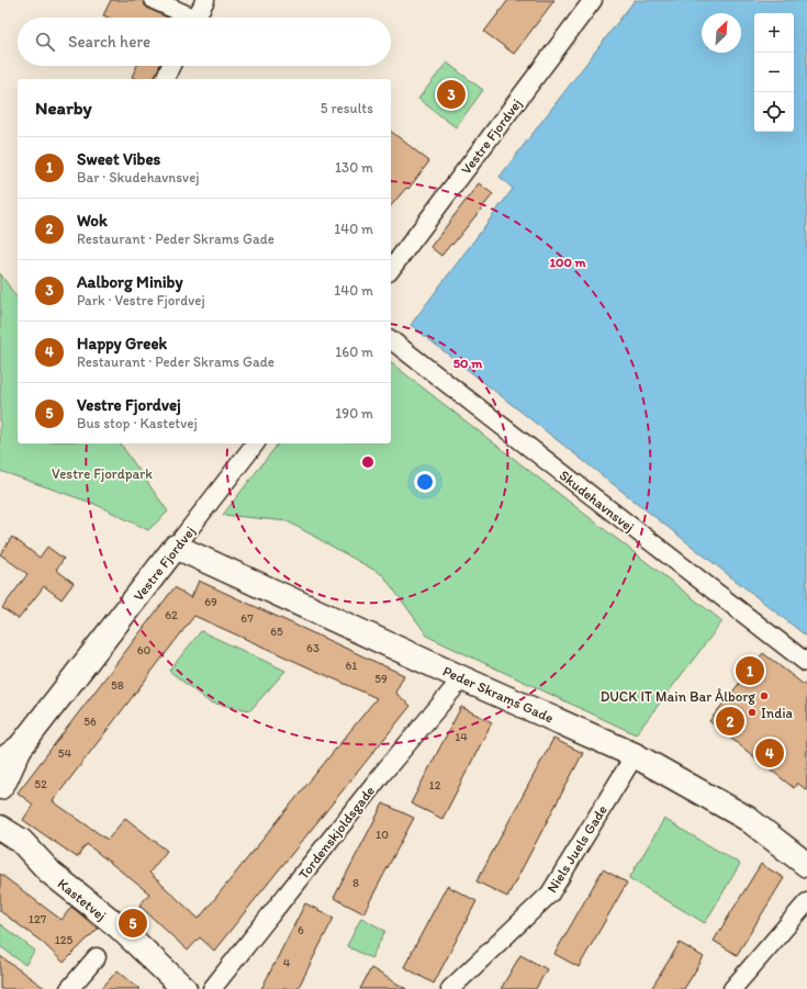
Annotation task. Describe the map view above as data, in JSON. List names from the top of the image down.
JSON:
{
  "streets": {
    "street": [
      "Vestre Fjordvej",
      "Skudehavnsvej",
      "Peder Skrams Gade",
      "Tordenskjoldsgade",
      "Niels Juels Gade",
      "Kastetvej"
    ]
  },
  "crossings": [
    ["Vestre Fjordvej", "Peder Skrams Gade"],
    ["Peder Skrams Gade", "Tordenskjoldsgade"],
    ["Peder Skrams Gade", "Niels Juels Gade"]
  ],
  "parks": ["Vestre Fjordpark"],
  "places": ["DUCK IT Main Bar Ålborg", "India"],
  "house_numbers": [
    "69",
    "62",
    "67",
    "65",
    "63",
    "60",
    "61",
    "59",
    "58",
    "56",
    "14",
    "54",
    "52",
    "12",
    "10",
    "8",
    "127",
    "6",
    "125",
    "4"
  ],
  "north": "top right",
  "page": {
    "map_buttons": ["+", "−"],
    "search": "Search here",
    "pins": [
      "3",
      "1",
      "2",
      "4",
      "5"
    ],
    "heading": ["Nearby", "5 results"],
    "list": [
      {
        "mark": "1",
        "name": "Sweet Vibes",
        "note": "Bar · Skudehavnsvej",
        "value": "130 m"
      },
      {
        "mark": "2",
        "name": "Wok",
        "note": "Restaurant · Peder Skrams Gade",
        "value": "140 m"
      },
      {
        "mark": "3",
        "name": "Aalborg Miniby",
        "note": "Park · Vestre Fjordvej",
        "value": "140 m"
      },
      {
        "mark": "4",
        "name": "Happy Greek",
        "note": "Restaurant · Peder Skrams Gade",
        "value": "160 m"
      },
      {
        "mark": "5",
        "name": "Vestre Fjordvej",
        "note": "Bus stop · Kastetvej",
        "value": "190 m"
      }
    ]
  },
  "rings": ["100 m", "50 m"]
}
